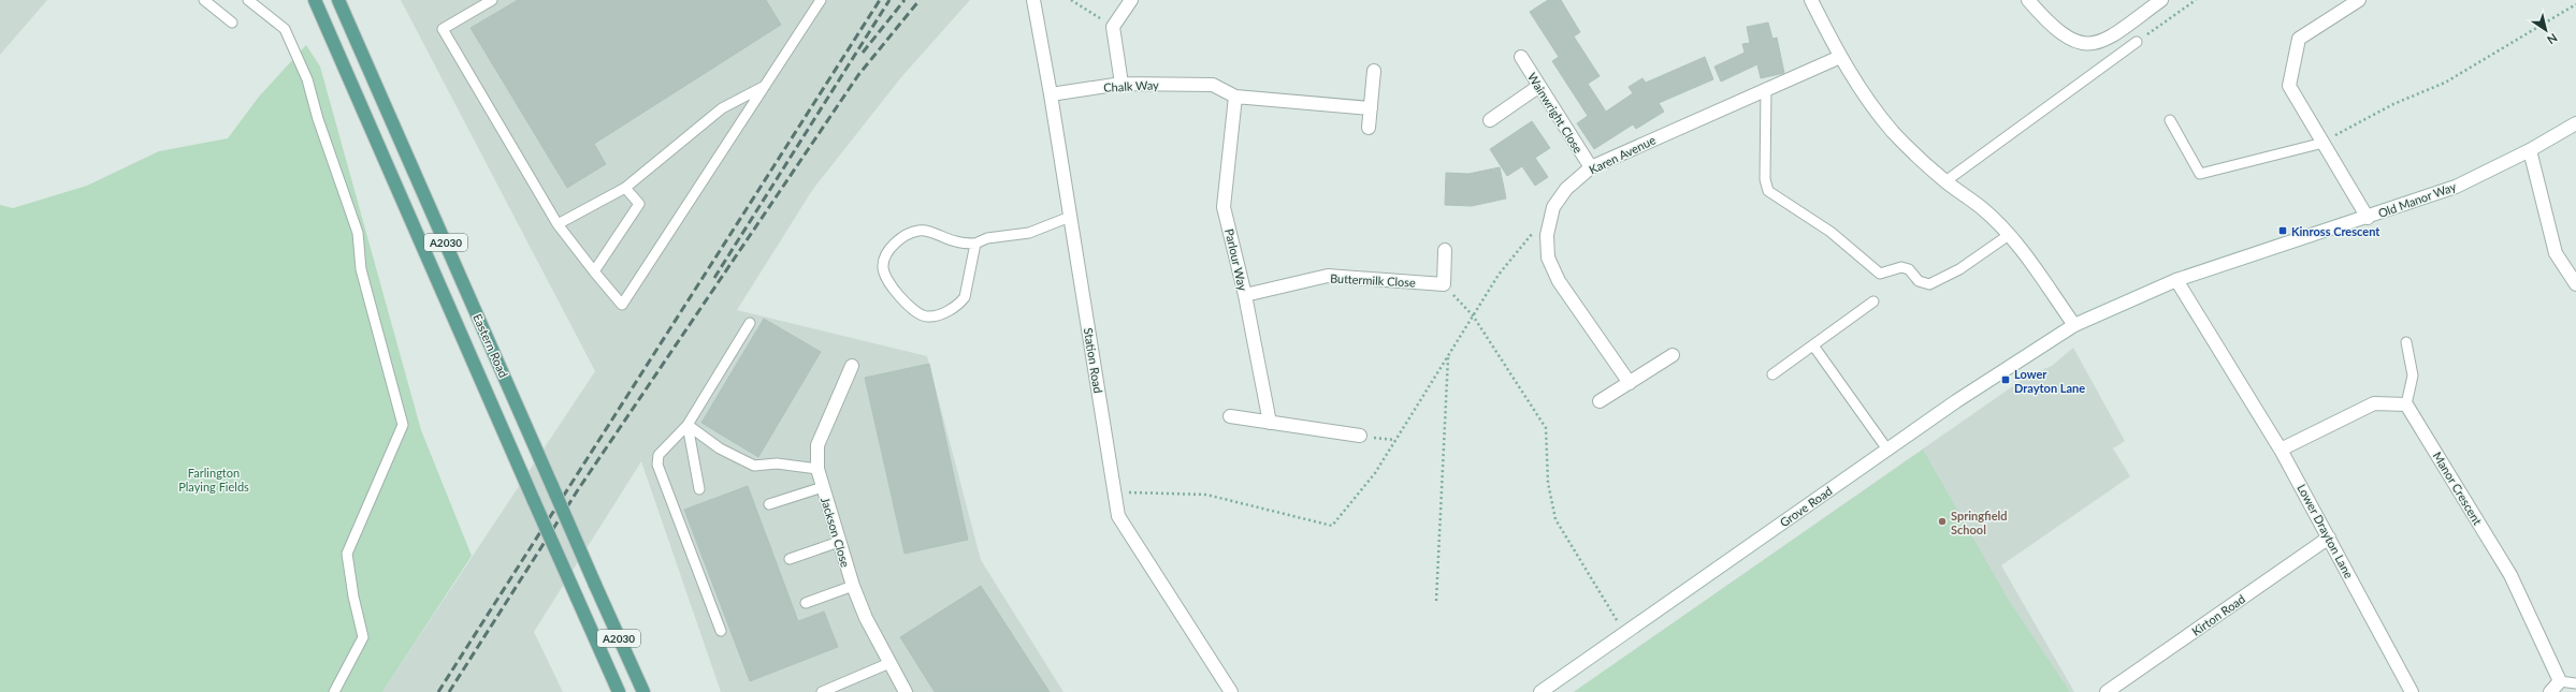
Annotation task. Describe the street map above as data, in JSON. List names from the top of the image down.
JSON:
{
  "streets": {
    "main road": ["A2030", "Eastern Road"],
    "street": [
      "Chalk Way",
      "Wainwright Close",
      "Karen Avenue",
      "Old Manor Way",
      "Parlour Way",
      "Buttermilk Close",
      "Station Road",
      "Manor Crescent",
      "Grove Road",
      "Lower Drayton Lane",
      "Jackson Close",
      "Kirton Road"
    ]
  },
  "crossings": [
    ["Chalk Way", "Parlour Way"],
    ["Chalk Way", "Station Road"],
    ["Wainwright Close", "Karen Avenue"],
    ["Old Manor Way", "Lower Drayton Lane"],
    ["Parlour Way", "Buttermilk Close"],
    ["Lower Drayton Lane", "Kirton Road"]
  ],
  "parks": ["Farlington Playing Fields"],
  "places": {
    "transit": ["Kinross Crescent", "Lower Drayton Lane"],
    "other": ["Springfield School"]
  },
  "north": "bottom right"
}
